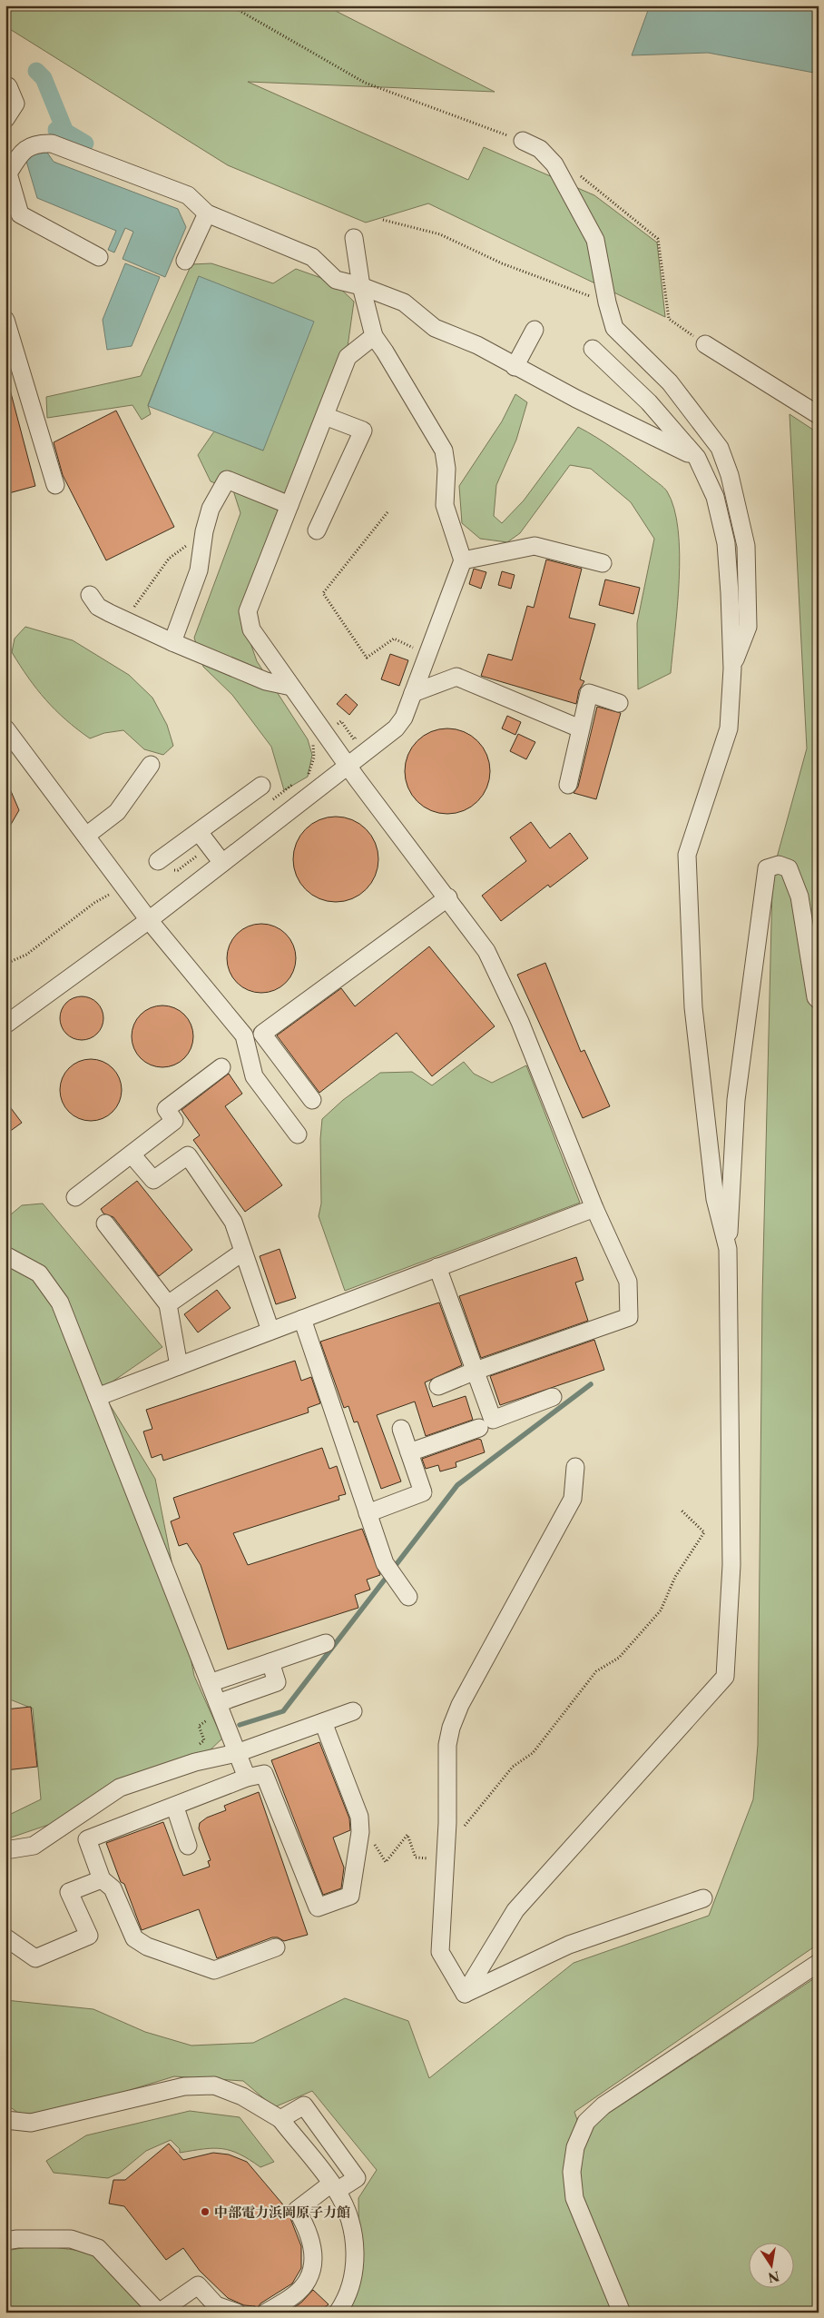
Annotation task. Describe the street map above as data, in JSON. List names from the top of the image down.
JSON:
{
  "places": ["中部電力浜岡原子力館"],
  "north": "bottom"
}
